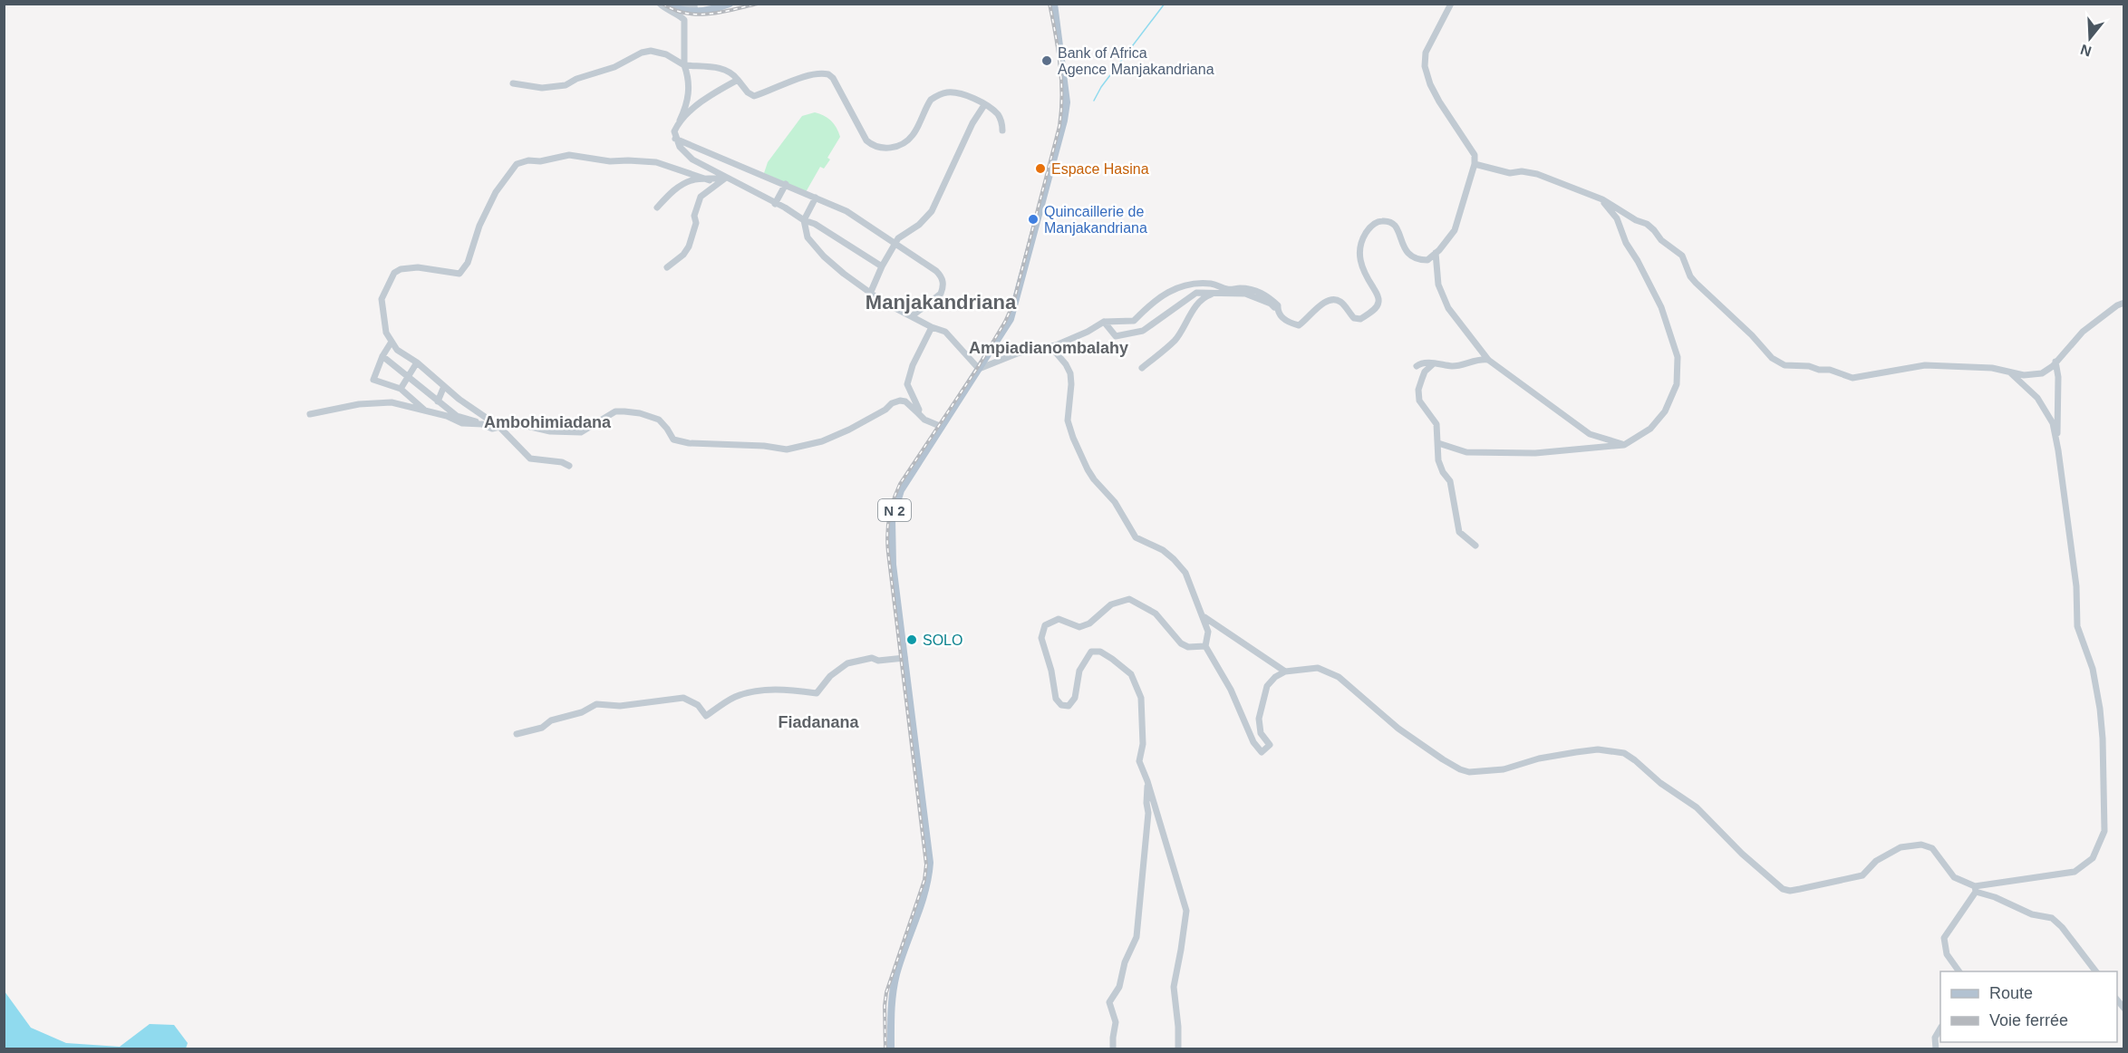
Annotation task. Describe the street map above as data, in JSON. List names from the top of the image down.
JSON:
{
  "streets": {
    "main road": ["N 2"]
  },
  "districts": [
    "Manjakandriana",
    "Ampiadianombalahy",
    "Ambohimiadana",
    "Fiadanana"
  ],
  "places": [
    "Bank of Africa Agence Manjakandriana",
    "Espace Hasina",
    "Quincaillerie de Manjakandriana",
    "SOLO"
  ],
  "legend": ["Route", "Voie ferrée"],
  "north": "bottom"
}
